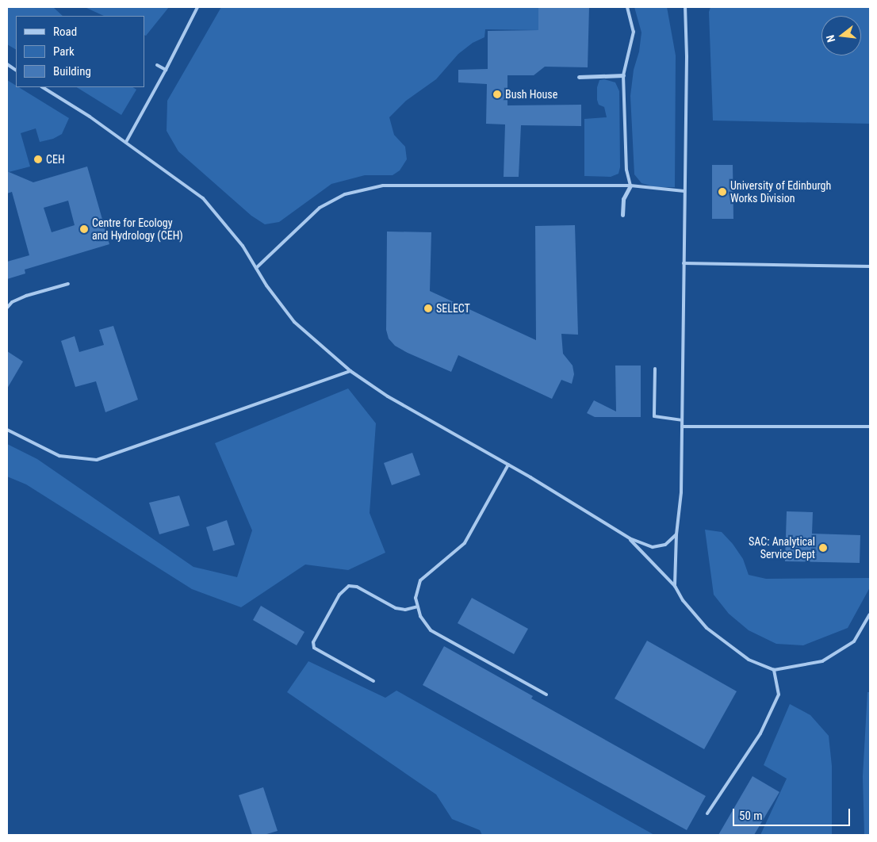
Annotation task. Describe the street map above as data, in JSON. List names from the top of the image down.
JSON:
{
  "places": [
    "Bush House",
    "CEH",
    "University of Edinburgh Works Division",
    "Centre for Ecology and Hydrology (CEH)",
    "SELECT",
    "SAC: Analytical Service Dept"
  ],
  "legend": ["Road", "Park", "Building"],
  "scale_bar": "50 m",
  "north": "left"
}
